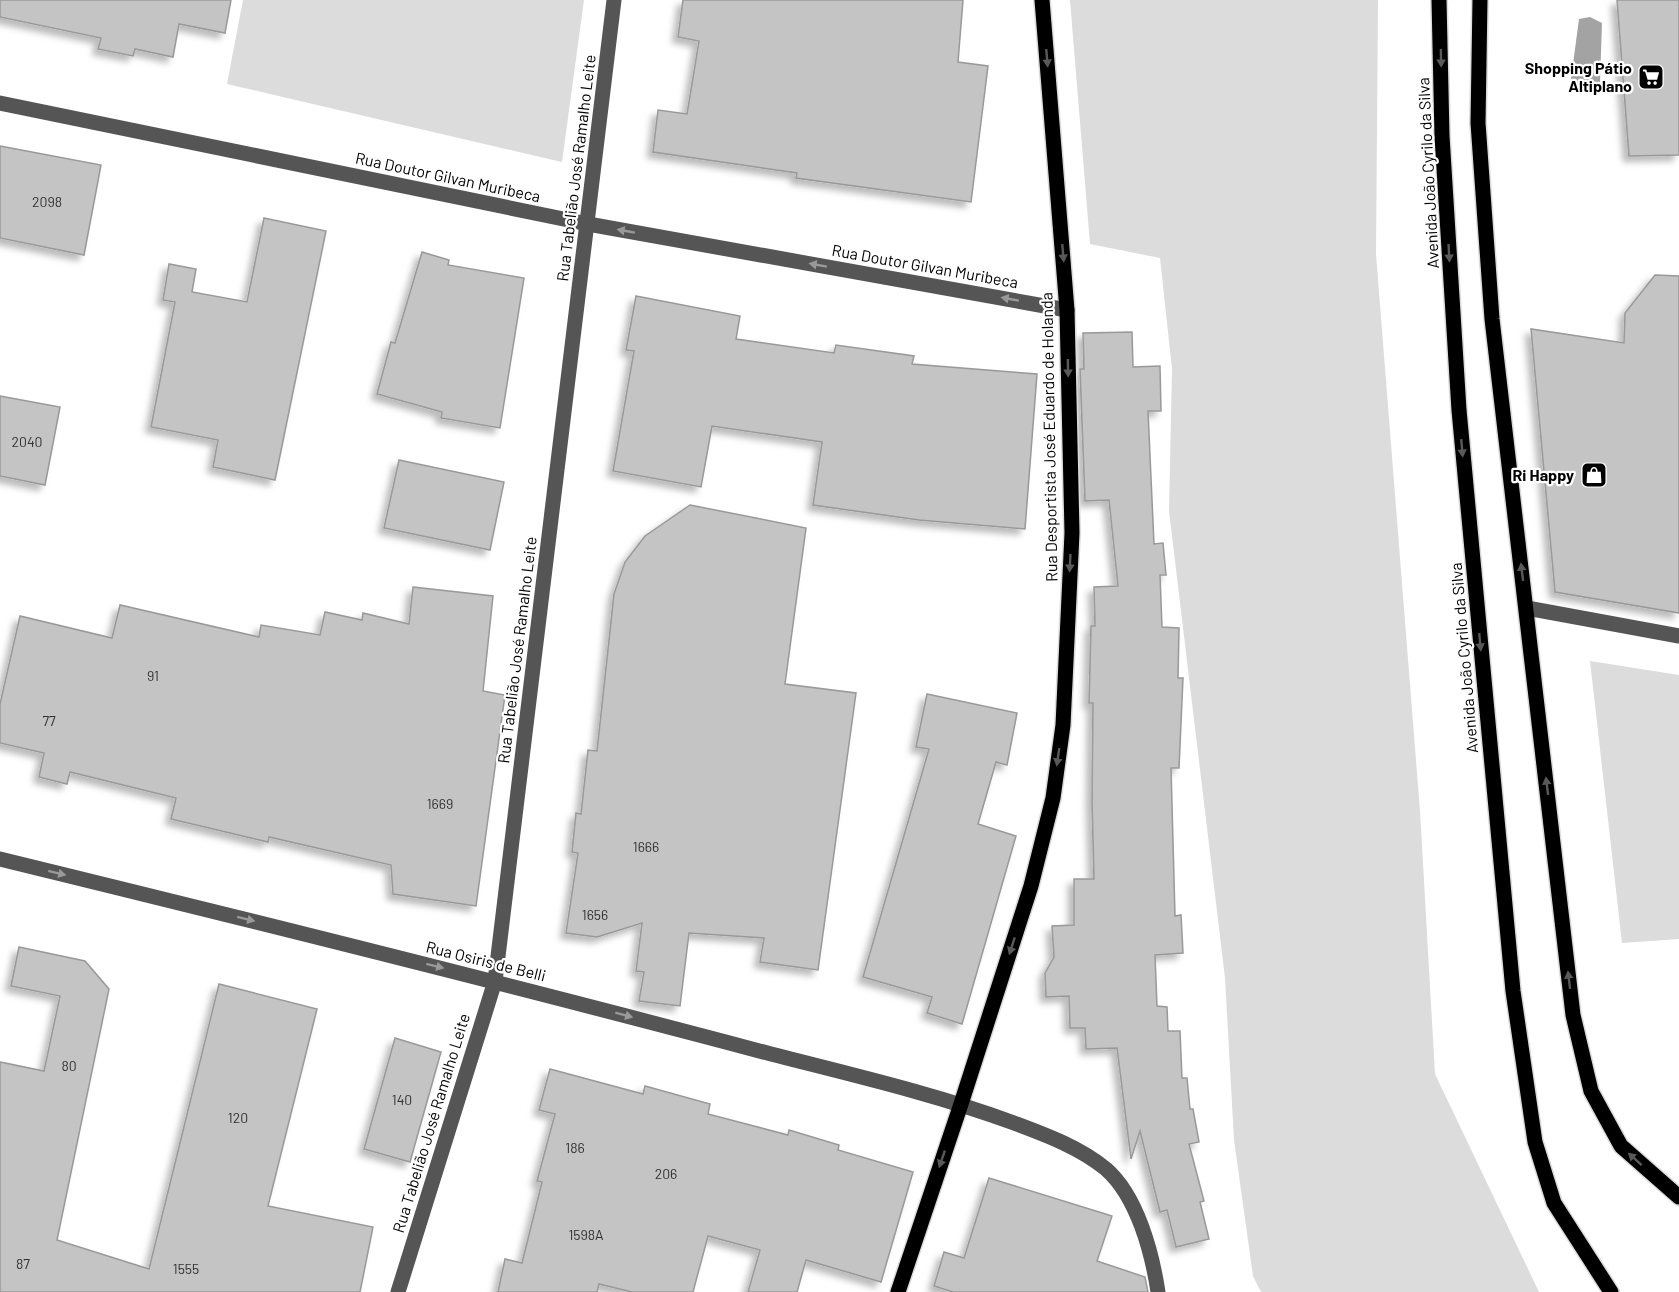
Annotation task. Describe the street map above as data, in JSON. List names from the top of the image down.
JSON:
{
  "streets": {
    "main road": ["Avenida João Cyrilo da Silva", "Rua Desportista José Eduardo de Holanda"],
    "street": ["Rua Tabelião José Ramalho Leite", "Rua Doutor Gilvan Muribeca", "Rua Osiris de Belli"]
  },
  "crossings": [
    ["Rua Tabelião José Ramalho Leite", "Rua Doutor Gilvan Muribeca"],
    ["Rua Tabelião José Ramalho Leite", "Rua Osiris de Belli"],
    ["Rua Doutor Gilvan Muribeca", "Rua Desportista José Eduardo de Holanda"],
    ["Rua Desportista José Eduardo de Holanda", "Rua Osiris de Belli"]
  ],
  "one_way": ["Rua Doutor Gilvan Muribeca", "Rua Desportista José Eduardo de Holanda", "Rua Osiris de Belli"],
  "places": {
    "supermarket": ["Shopping Pátio Altiplano"],
    "shop": ["Ri Happy"]
  },
  "house_numbers": [
    "2098",
    "2040",
    "91",
    "77",
    "1669",
    "1666",
    "1656",
    "80",
    "140",
    "120",
    "186",
    "206",
    "1598A",
    "87",
    "1555"
  ]
}
